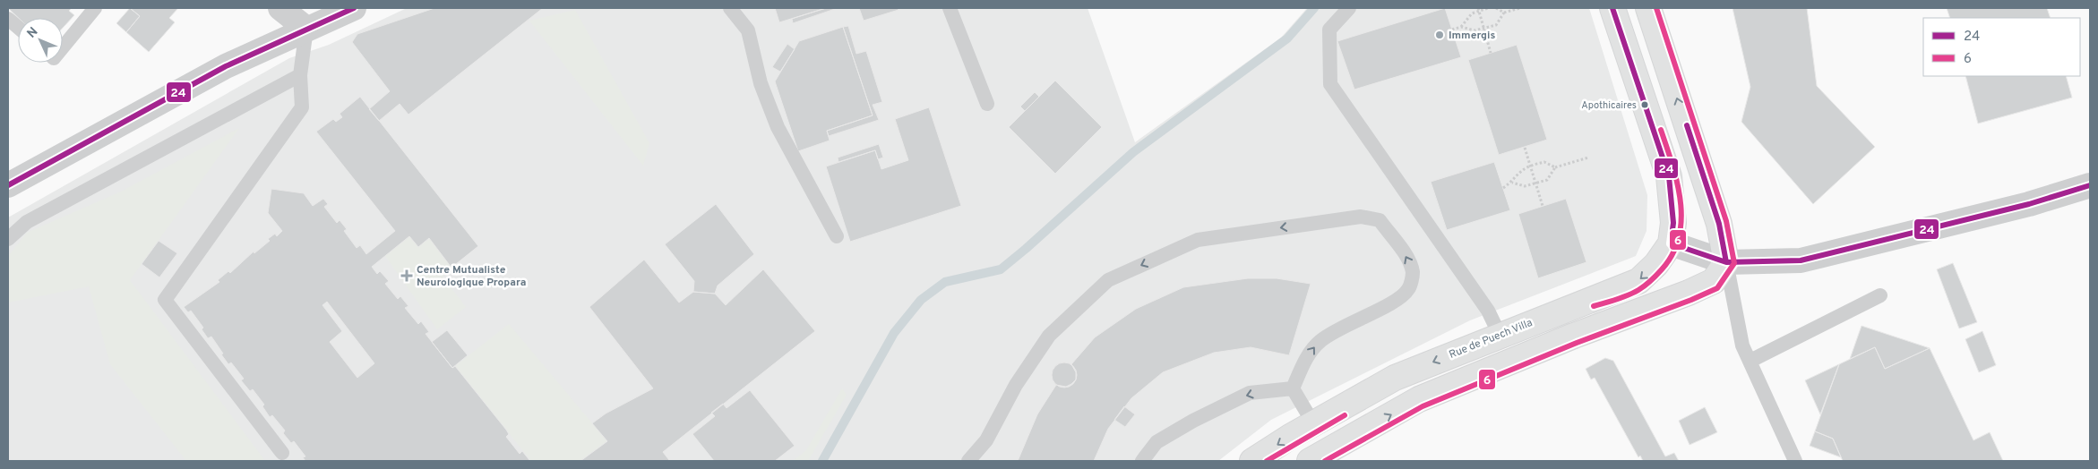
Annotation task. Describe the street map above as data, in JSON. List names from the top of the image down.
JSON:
{
  "streets": {
    "main road": ["Rue de Puech Villa"]
  },
  "places": {
    "other": ["Immergis", "Apothicaires"],
    "health": ["Centre Mutualiste Neurologique Propara"]
  },
  "lines": ["transit line 24", "transit line 6"],
  "legend": ["24", "6"],
  "north": "top left"
}
